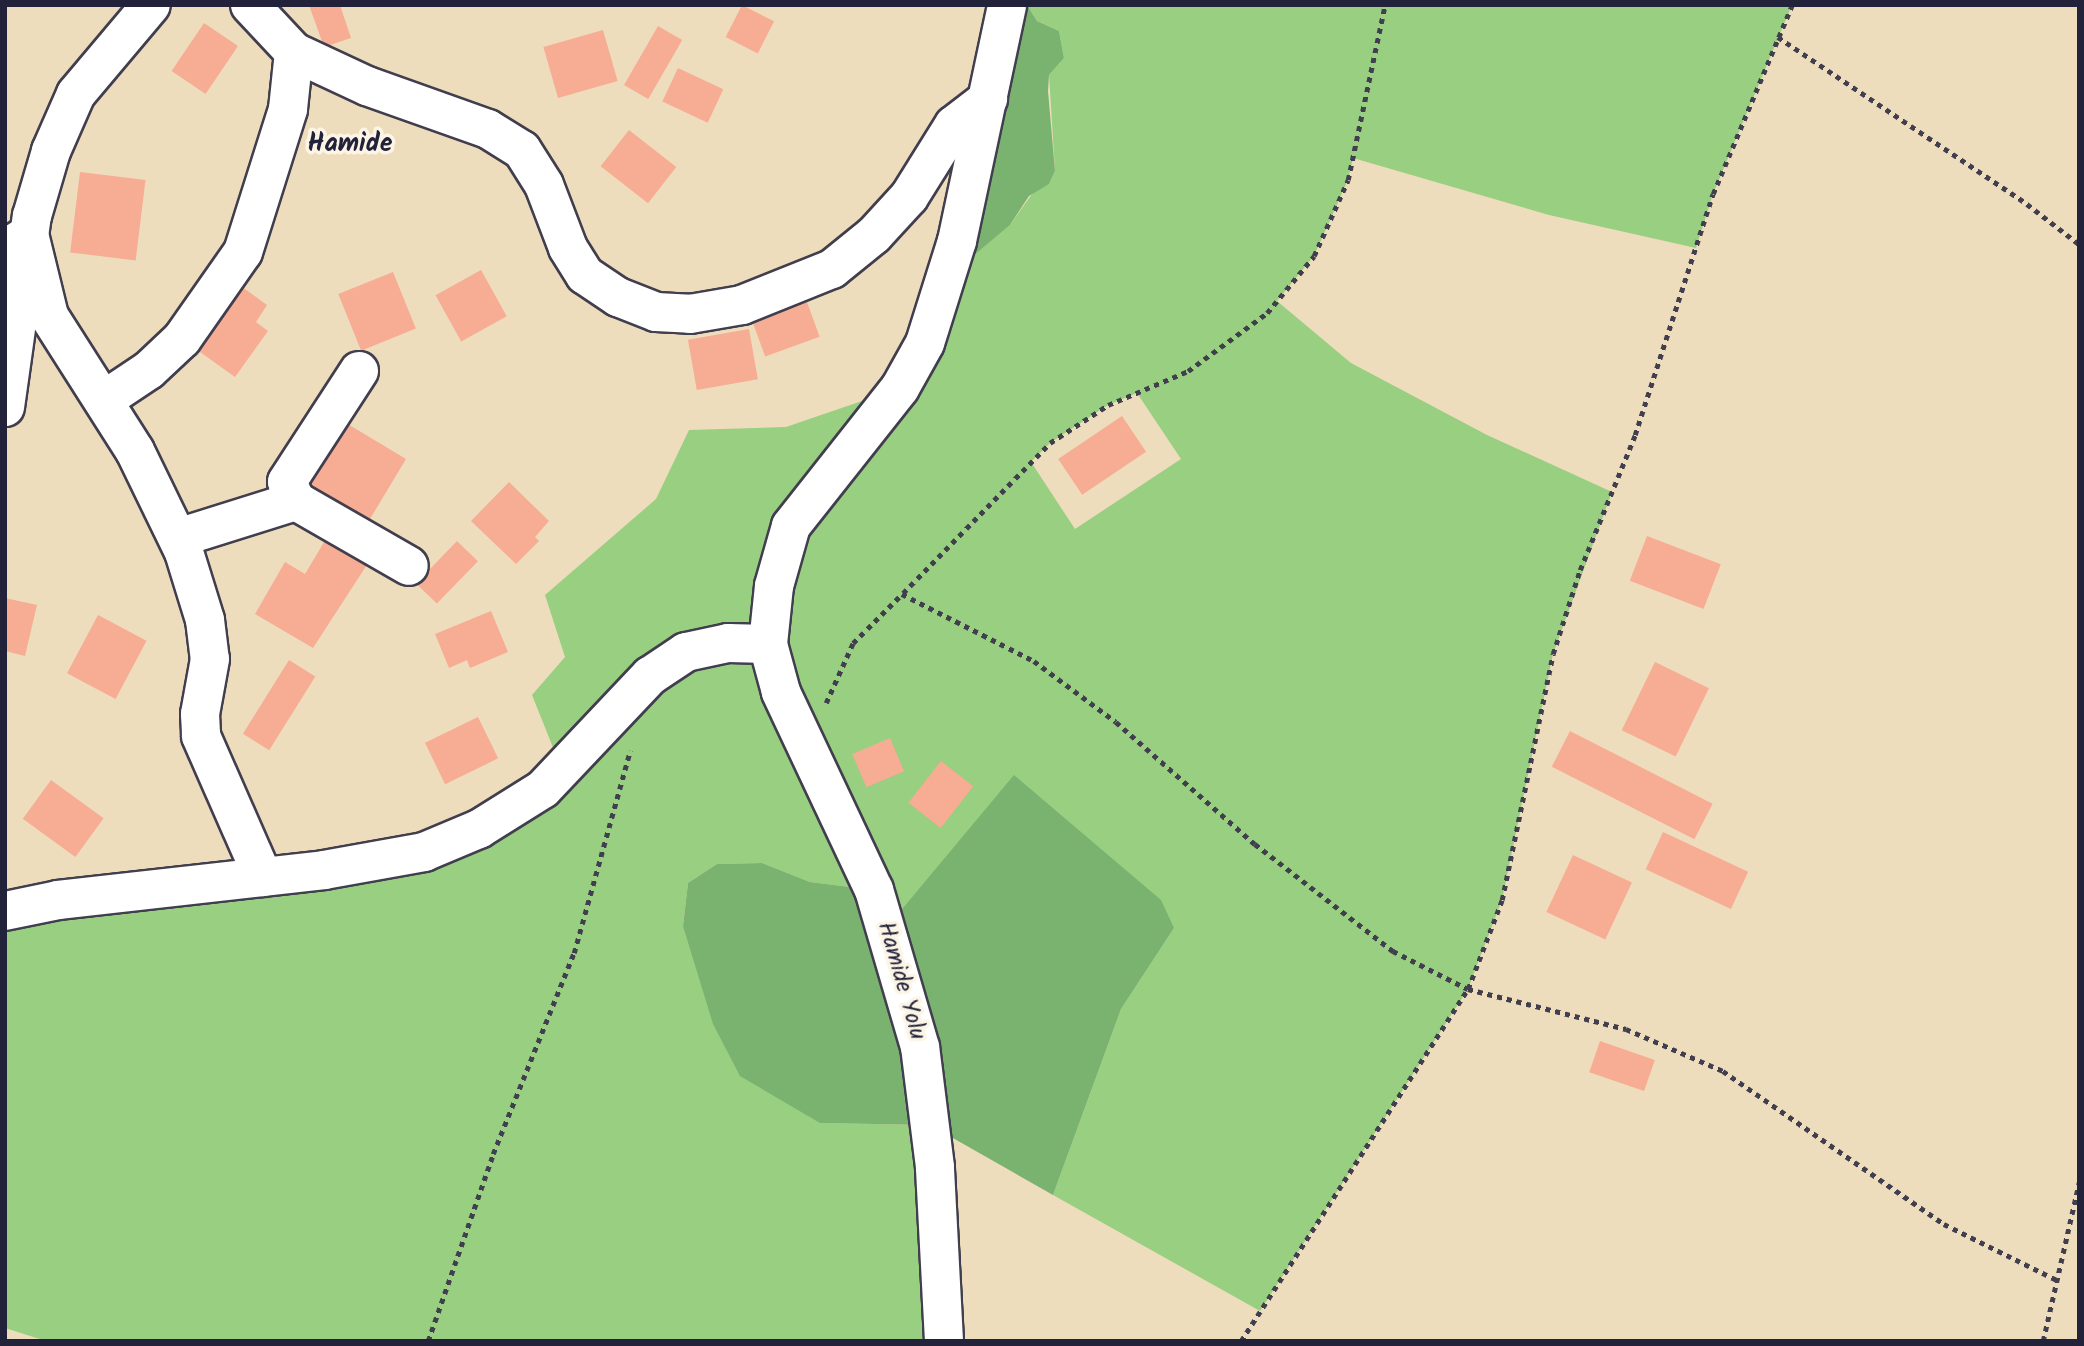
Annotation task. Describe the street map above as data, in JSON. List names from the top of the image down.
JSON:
{
  "streets": {
    "street": ["Hamide Yolu"]
  },
  "districts": ["Hamide"]
}
